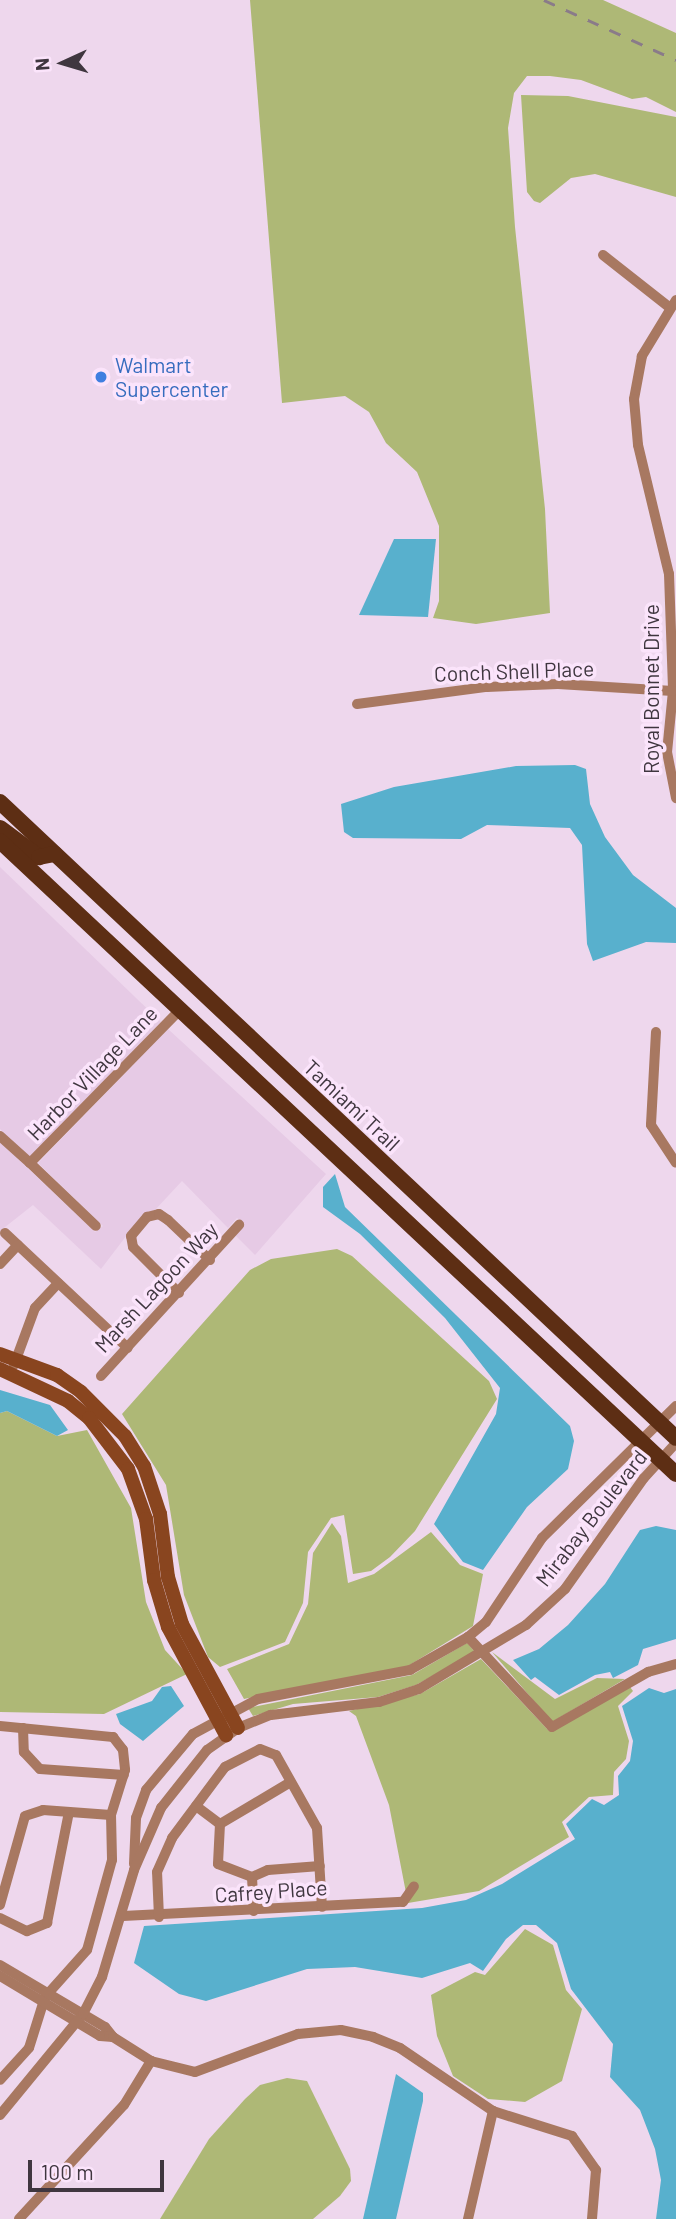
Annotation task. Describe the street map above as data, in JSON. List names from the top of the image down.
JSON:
{
  "streets": {
    "main road": ["Tamiami Trail"],
    "street": [
      "Conch Shell Place",
      "Royal Bonnet Drive",
      "Harbor Village Lane",
      "Marsh Lagoon Way",
      "Mirabay Boulevard",
      "Cafrey Place"
    ]
  },
  "crossings": [
    ["Conch Shell Place", "Royal Bonnet Drive"],
    ["Tamiami Trail", "Mirabay Boulevard"],
    ["Mirabay Boulevard", "Cafrey Place"]
  ],
  "places": ["Walmart Supercenter"],
  "scale_bar": "100 m",
  "north": "left"
}
